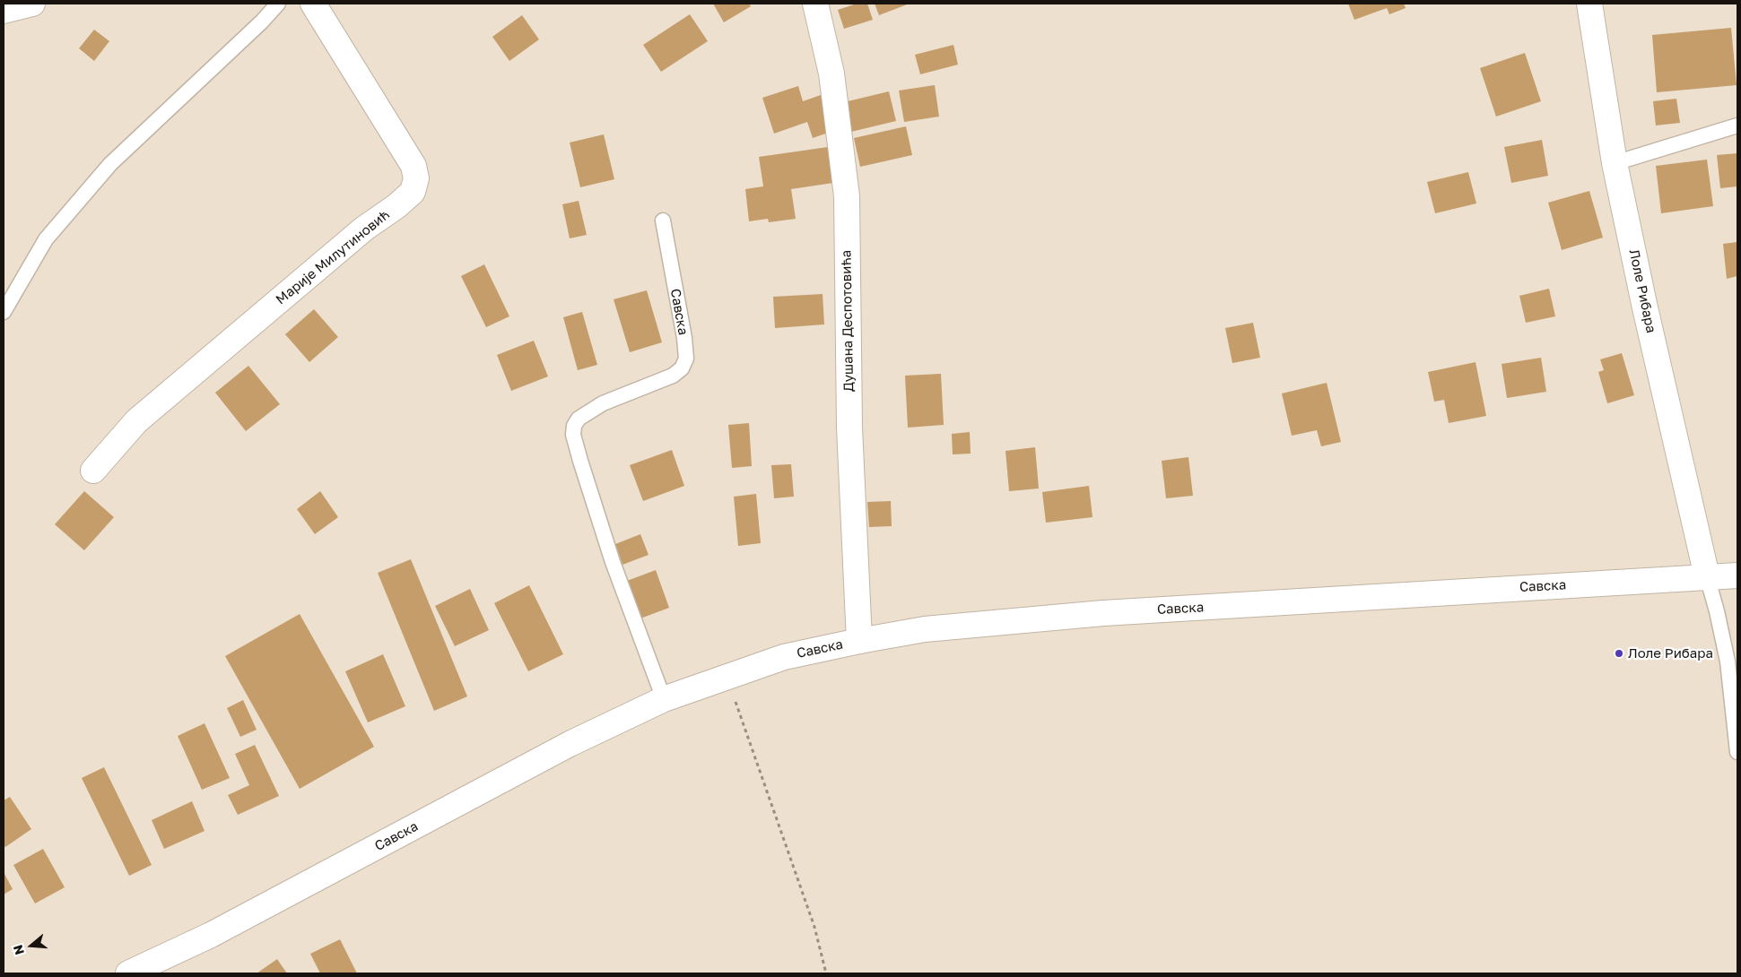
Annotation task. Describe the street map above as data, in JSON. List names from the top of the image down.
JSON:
{
  "streets": {
    "street": [
      "Марије Милутиновић",
      "Лоле Рибара",
      "Савска",
      "Душана Деспотовића"
    ]
  },
  "crossings": [
    ["Лоле Рибара", "Савска"],
    ["Савска", "Душана Деспотовића"]
  ],
  "places": ["Лоле Рибара"],
  "north": "left"
}
